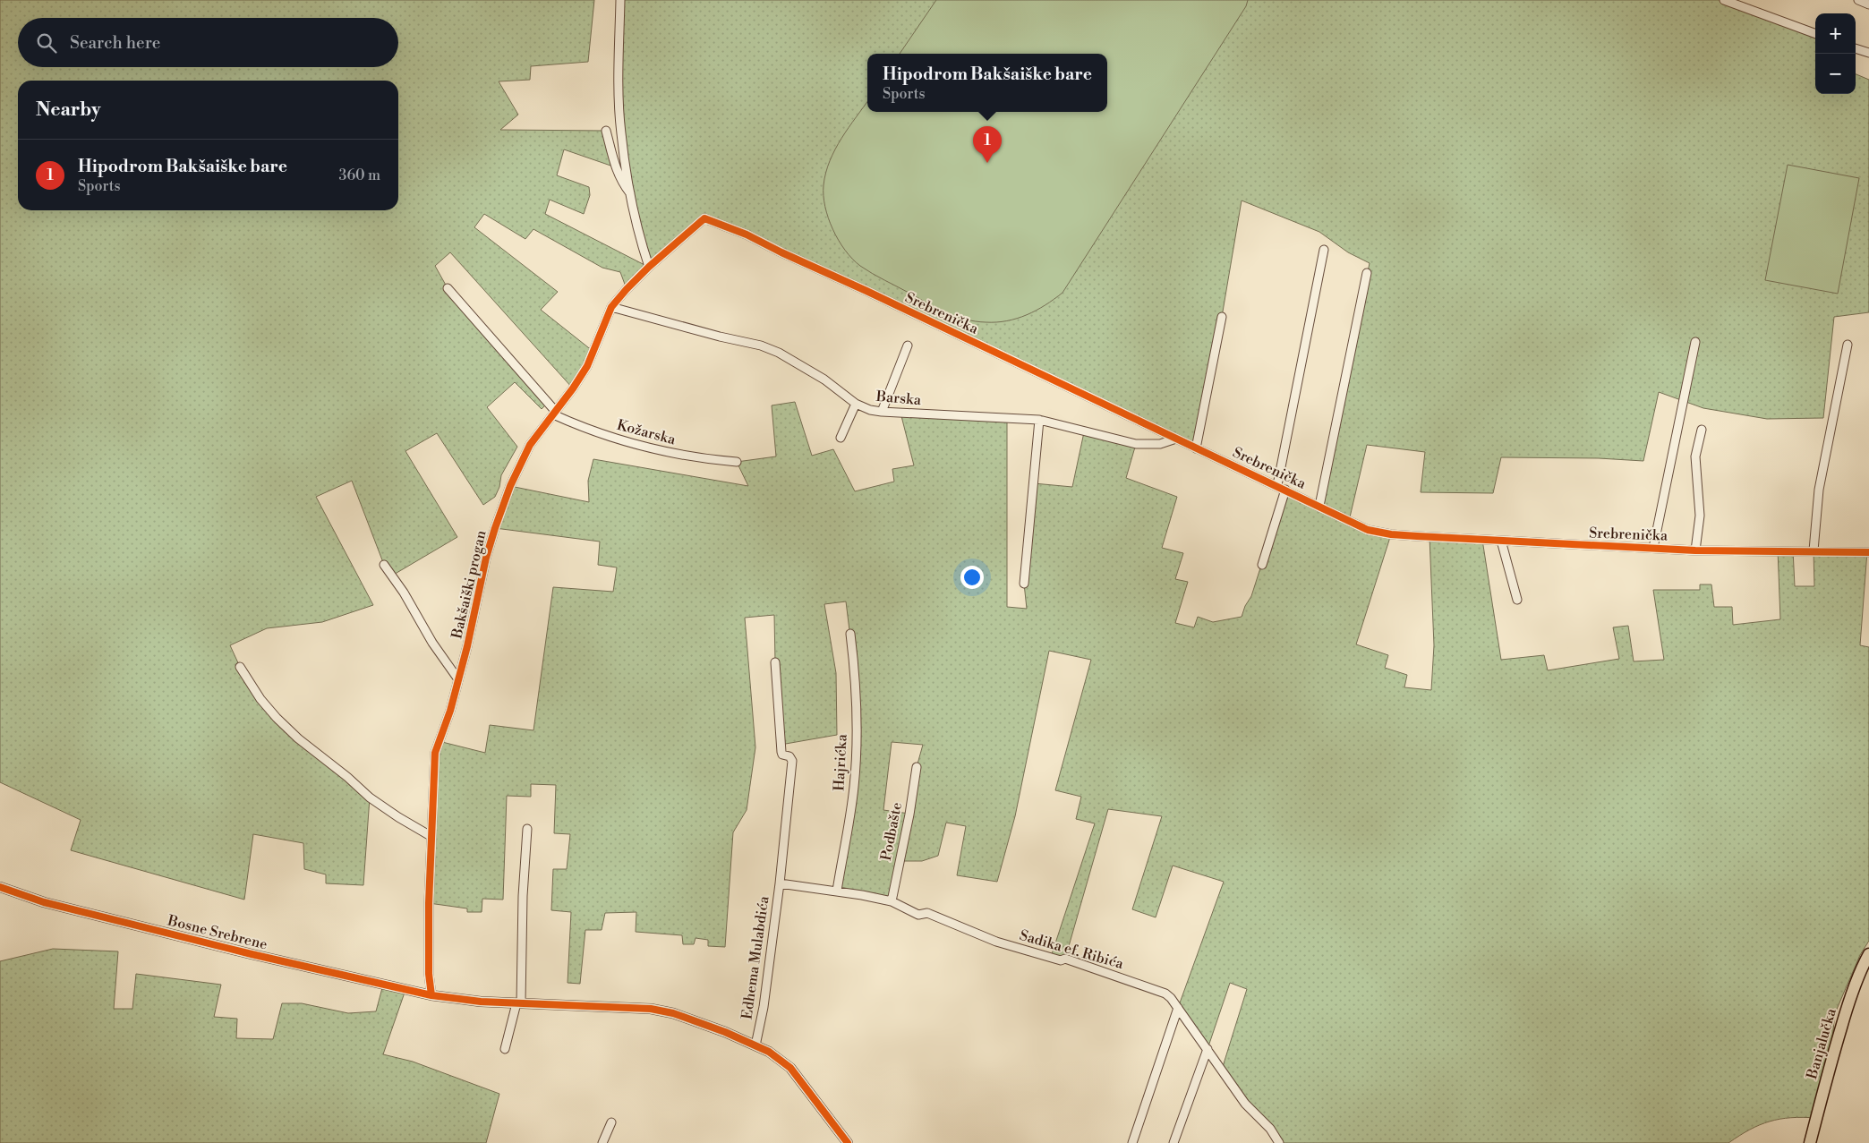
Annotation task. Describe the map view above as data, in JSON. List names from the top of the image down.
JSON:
{
  "streets": {
    "main road": ["Banjalučka"],
    "street": [
      "Srebrenička",
      "Barska",
      "Kožarska",
      "Bakšaiški progan",
      "Hajrićka",
      "Podbašte",
      "Bosne Srebrene",
      "Sadika ef. Ribića",
      "Edhema Mulabdića"
    ]
  },
  "crossings": [
    ["Srebrenička", "Barska"],
    ["Srebrenička", "Bakšaiški progan"],
    ["Barska", "Bakšaiški progan"],
    ["Kožarska", "Bakšaiški progan"],
    ["Bakšaiški progan", "Bosne Srebrene"],
    ["Hajrićka", "Sadika ef. Ribića"],
    ["Podbašte", "Sadika ef. Ribića"],
    ["Bosne Srebrene", "Edhema Mulabdića"],
    ["Sadika ef. Ribića", "Edhema Mulabdića"]
  ],
  "page": {
    "map_buttons": ["+", "−"],
    "search": "Search here",
    "popup": ["Hipodrom Bakšaiške bare", "Sports"],
    "heading": "Nearby",
    "pins": "1",
    "list": [
      {
        "mark": "1",
        "name": "Hipodrom Bakšaiške bare",
        "note": "Sports",
        "value": "360 m"
      }
    ]
  }
}
